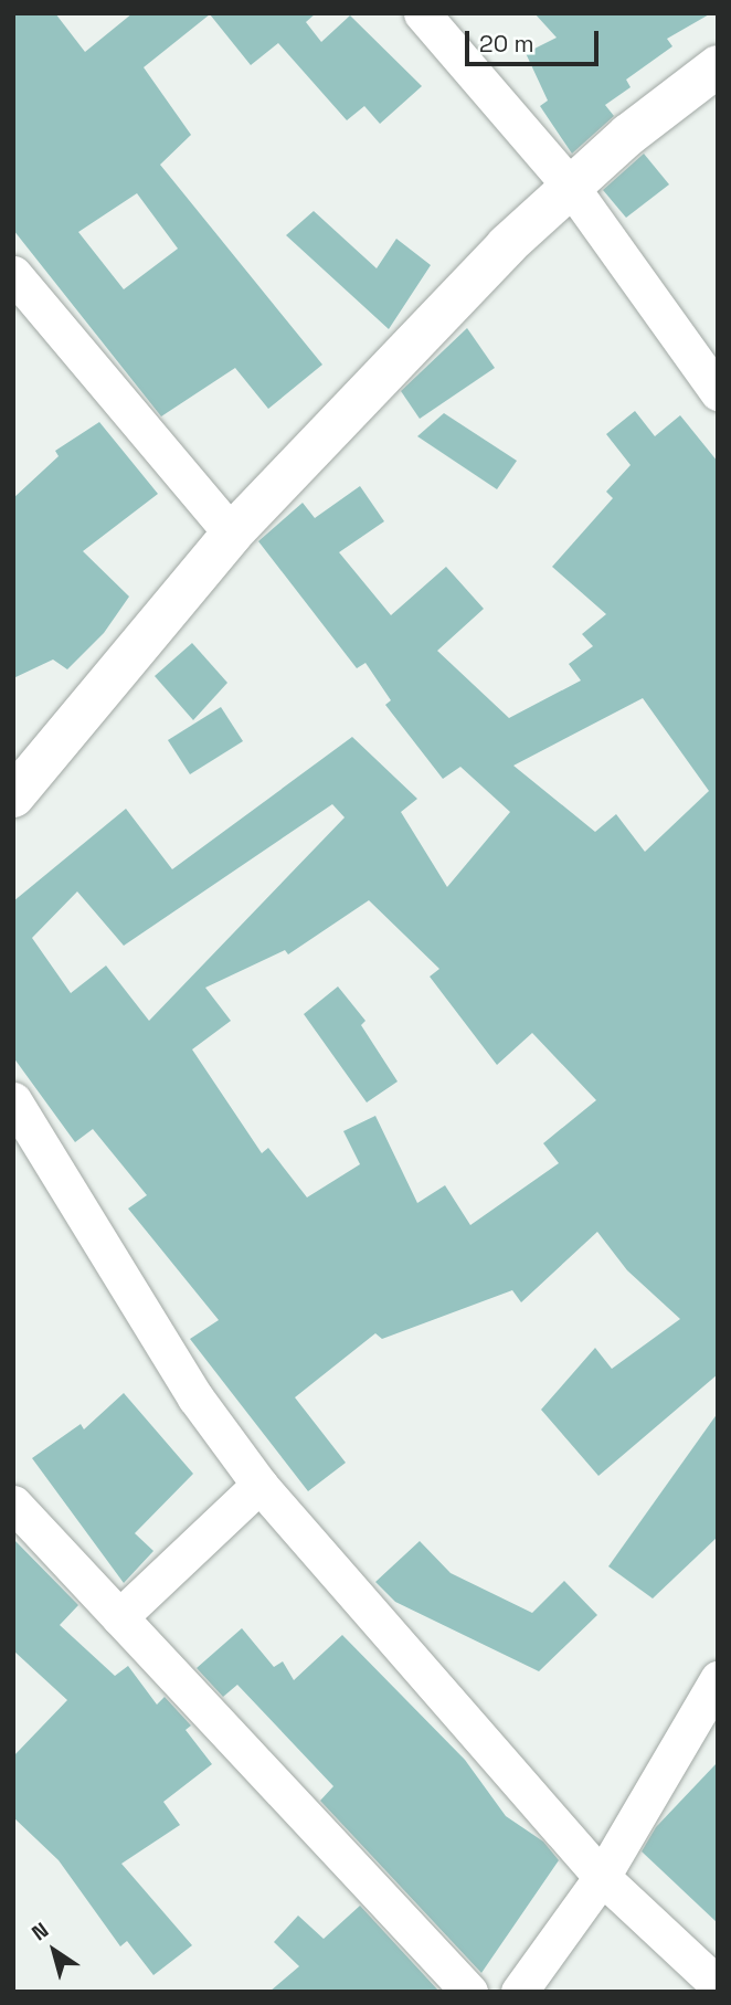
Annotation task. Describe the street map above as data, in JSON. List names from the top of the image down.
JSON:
{
  "scale_bar": "20 m",
  "north": "top left"
}
